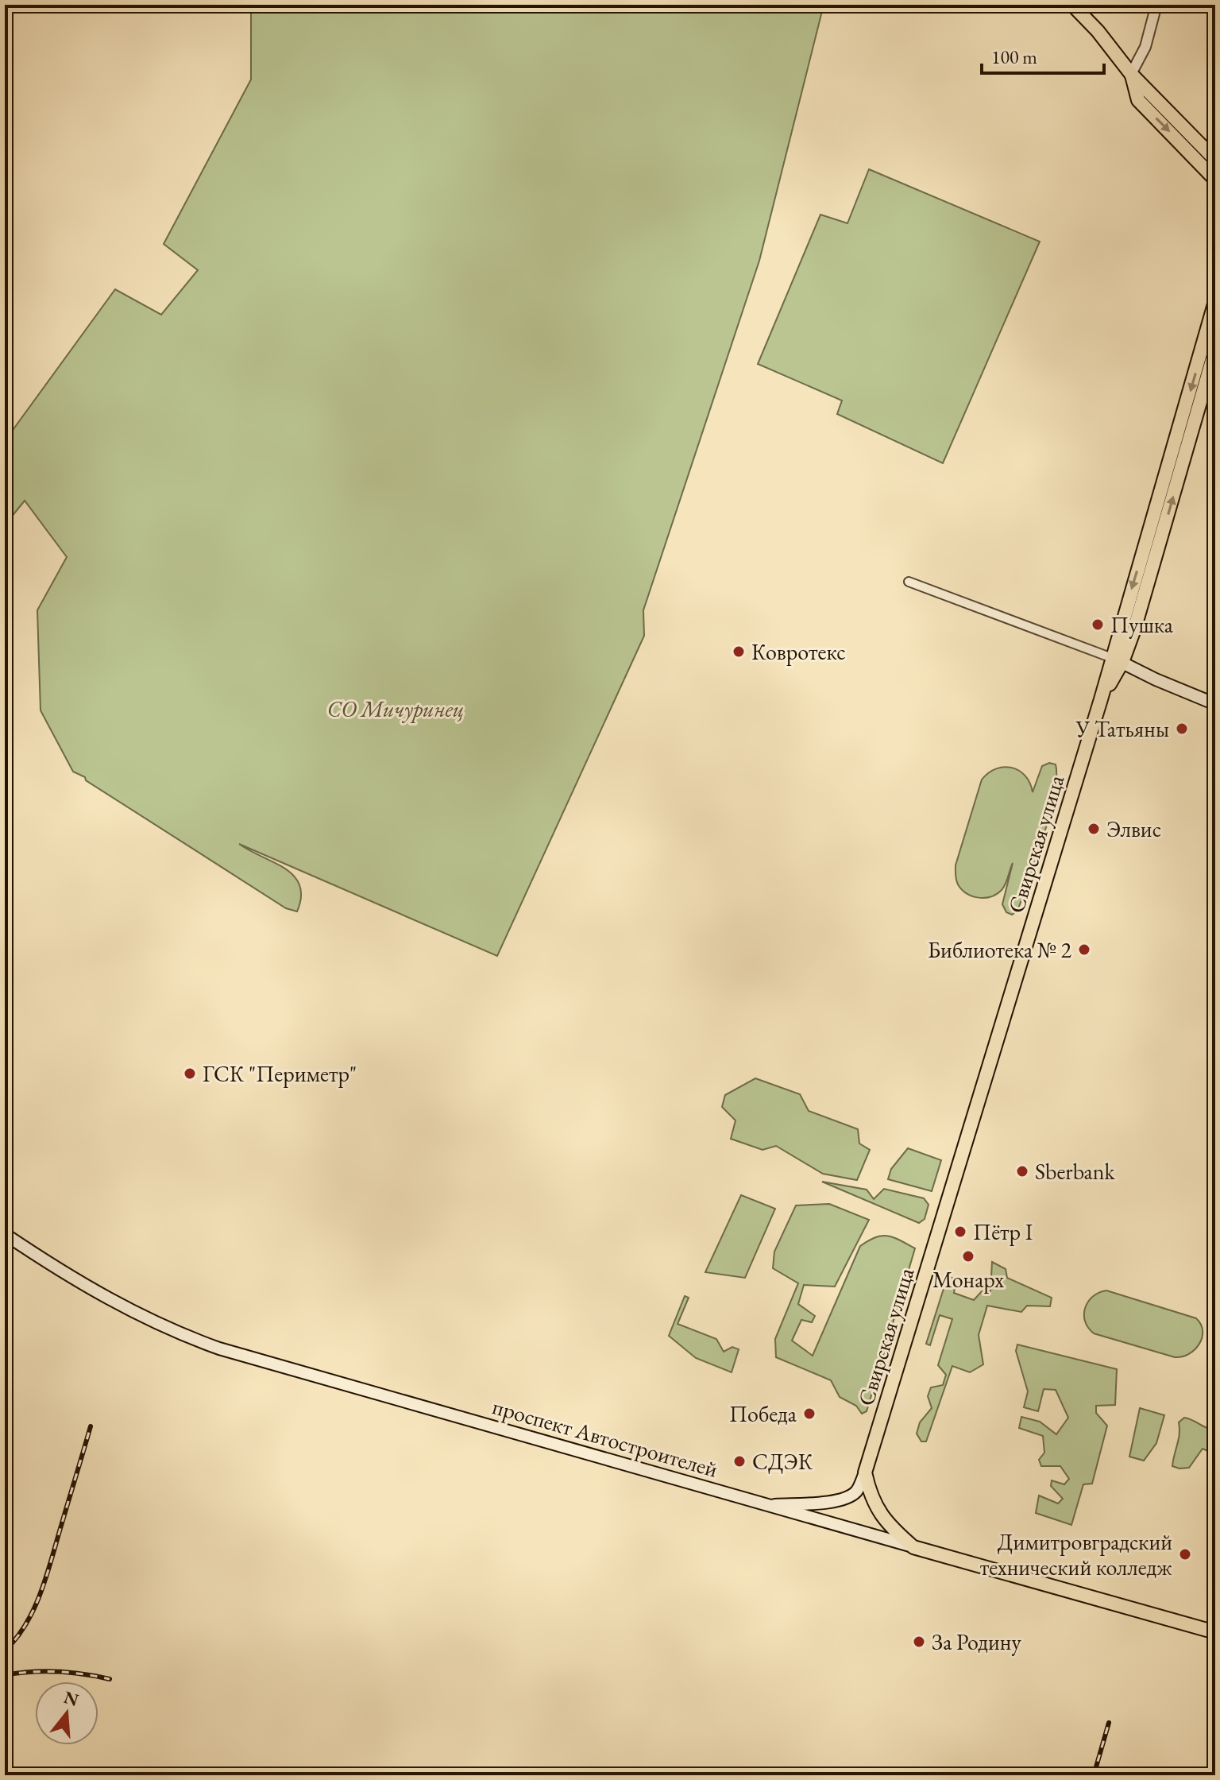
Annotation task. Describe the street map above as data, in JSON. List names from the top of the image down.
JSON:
{
  "streets": {
    "highway": ["Свирская улица", "проспект Автостроителей"]
  },
  "crossings": [
    ["Свирская улица", "проспект Автостроителей"]
  ],
  "parks": ["СО Мичуринец"],
  "places": [
    "Пушка",
    "Ковротекс",
    "У Татьяны",
    "Элвис",
    "Библиотека № 2",
    "ГСК \"Периметр\"",
    "Sberbank",
    "Пётр I",
    "Монарх",
    "Победа",
    "СДЭК",
    "Димитровградский технический колледж",
    "За Родину"
  ],
  "scale_bar": "100 m",
  "north": "top"
}
